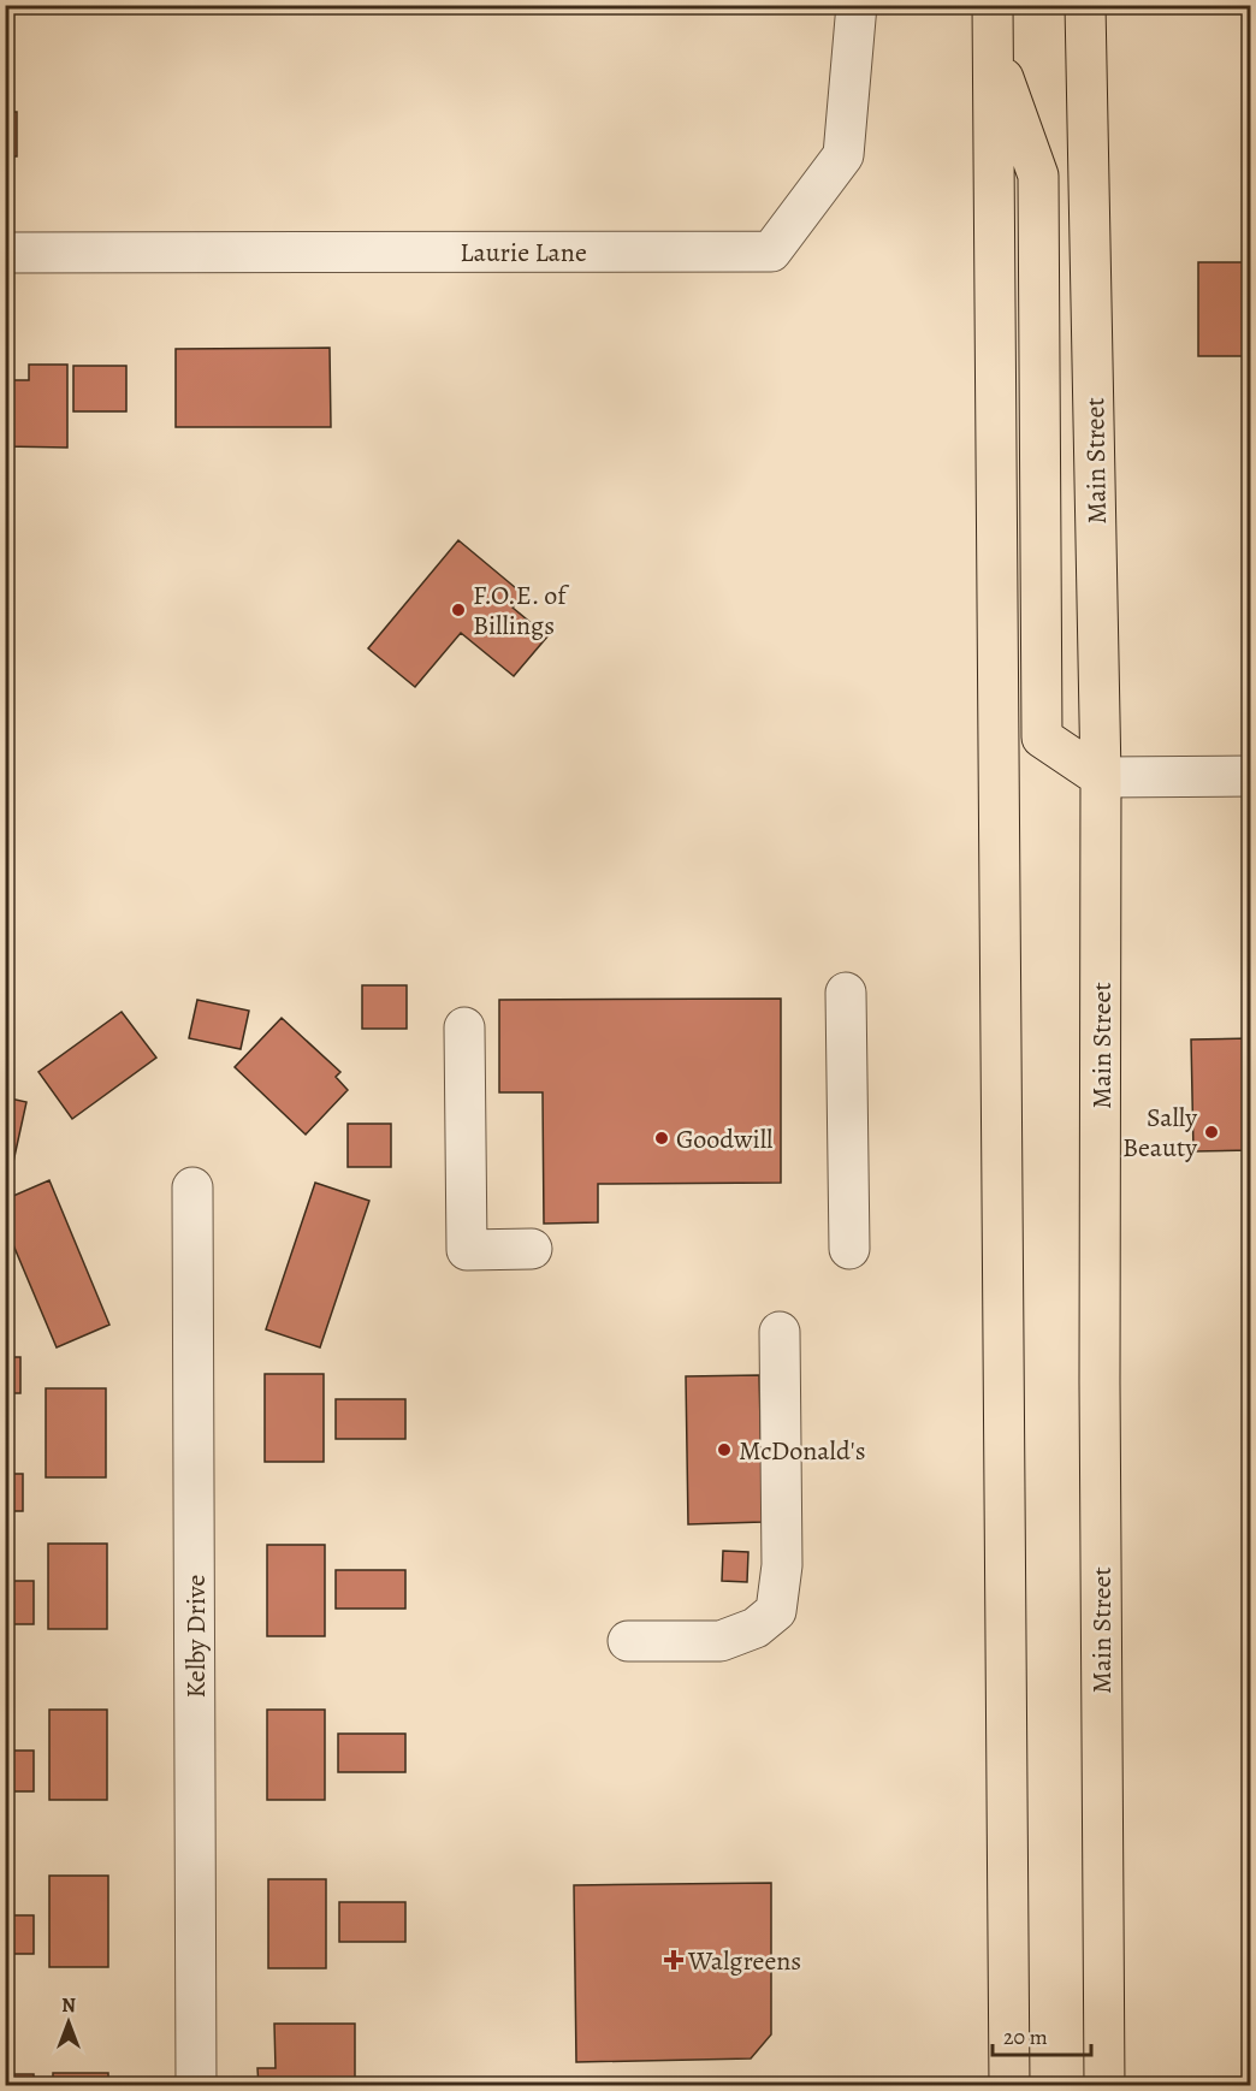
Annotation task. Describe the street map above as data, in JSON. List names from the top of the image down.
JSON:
{
  "streets": {
    "main road": ["Main Street"],
    "street": ["Laurie Lane", "Kelby Drive"]
  },
  "places": {
    "other": [
      "F.O.E. of Billings",
      "Sally Beauty",
      "Goodwill",
      "McDonald's"
    ],
    "health": ["Walgreens"]
  },
  "scale_bar": "20 m",
  "north": "top"
}
